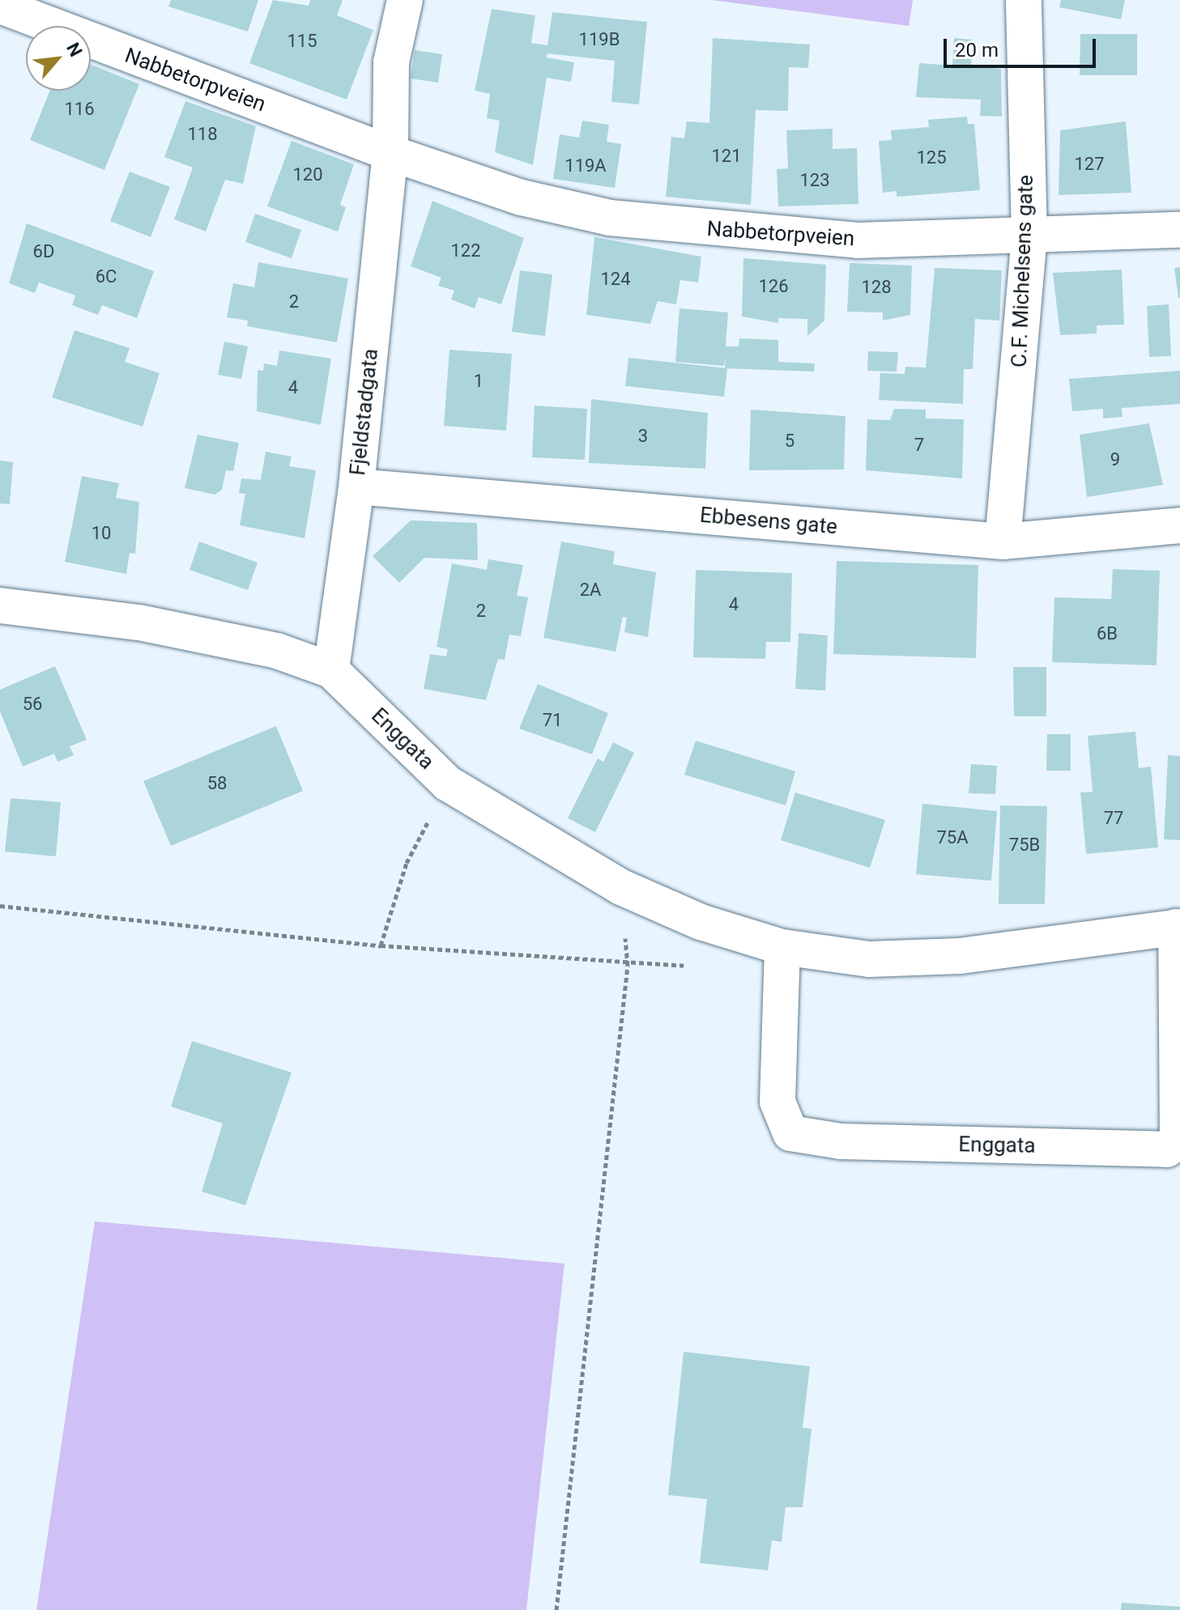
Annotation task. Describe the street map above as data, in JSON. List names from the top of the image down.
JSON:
{
  "streets": {
    "street": [
      "Nabbetorpveien",
      "C.F. Michelsens gate",
      "Fjeldstadgata",
      "Ebbesens gate",
      "Enggata"
    ]
  },
  "crossings": [
    ["Nabbetorpveien", "C.F. Michelsens gate"],
    ["Nabbetorpveien", "Fjeldstadgata"],
    ["C.F. Michelsens gate", "Ebbesens gate"],
    ["Fjeldstadgata", "Ebbesens gate"],
    ["Fjeldstadgata", "Enggata"]
  ],
  "house_numbers": [
    "119B",
    "115",
    "116",
    "118",
    "121",
    "125",
    "127",
    "119A",
    "120",
    "123",
    "122",
    "6D",
    "6C",
    "124",
    "126",
    "128",
    "2",
    "1",
    "4",
    "3",
    "5",
    "7",
    "9",
    "10",
    "2A",
    "4",
    "2",
    "6B",
    "56",
    "71",
    "58",
    "77",
    "75A",
    "75B"
  ],
  "scale_bar": "20 m",
  "north": "top right"
}
